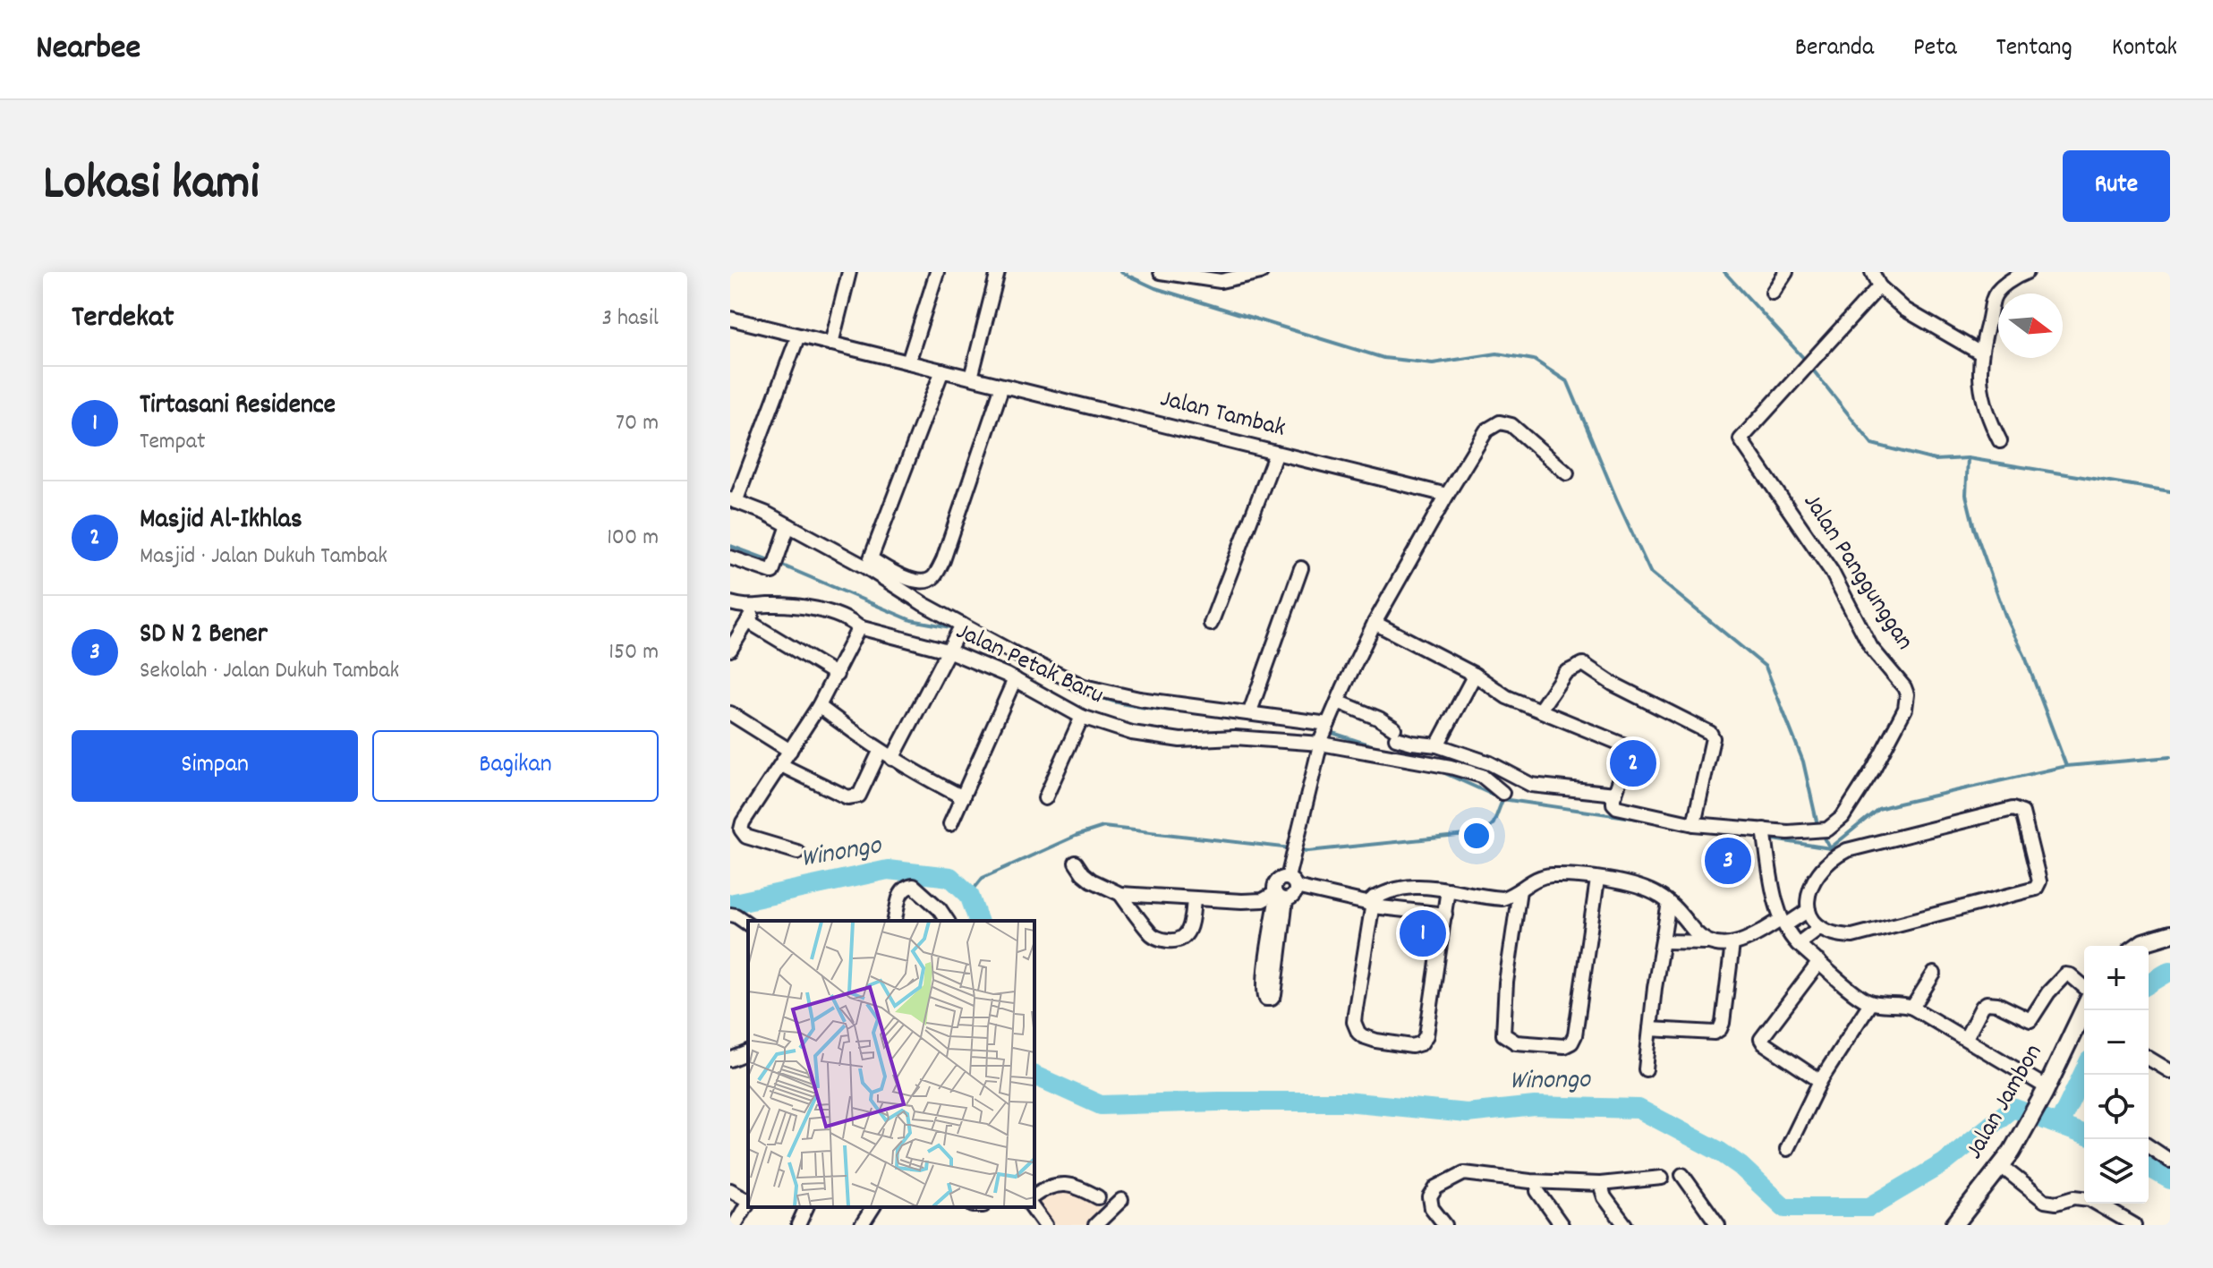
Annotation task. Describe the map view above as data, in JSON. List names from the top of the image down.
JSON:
{
  "streets": {
    "main road": ["Jalan Jambon"],
    "street": ["Jalan Tambak", "Jalan Panggunggan", "Jalan Petak Baru"]
  },
  "water": ["Winongo"],
  "north": "right",
  "page": {
    "header": "Nearbee",
    "nav": [
      "Beranda",
      "Peta",
      "Tentang",
      "Kontak"
    ],
    "title": "Lokasi kami",
    "buttons": [
      "Rute",
      ["Simpan", "Bagikan"]
    ],
    "heading": ["Terdekat", "3 hasil"],
    "list": [
      {
        "mark": "1",
        "name": "Tirtasani Residence",
        "note": "Tempat",
        "value": "70 m"
      },
      {
        "mark": "2",
        "name": "Masjid Al-Ikhlas",
        "note": "Masjid · Jalan Dukuh Tambak",
        "value": "100 m"
      },
      {
        "mark": "3",
        "name": "SD N 2 Bener",
        "note": "Sekolah · Jalan Dukuh Tambak",
        "value": "150 m"
      }
    ],
    "pins": ["2", "3", "1"],
    "map_buttons": ["+", "−"]
  }
}
